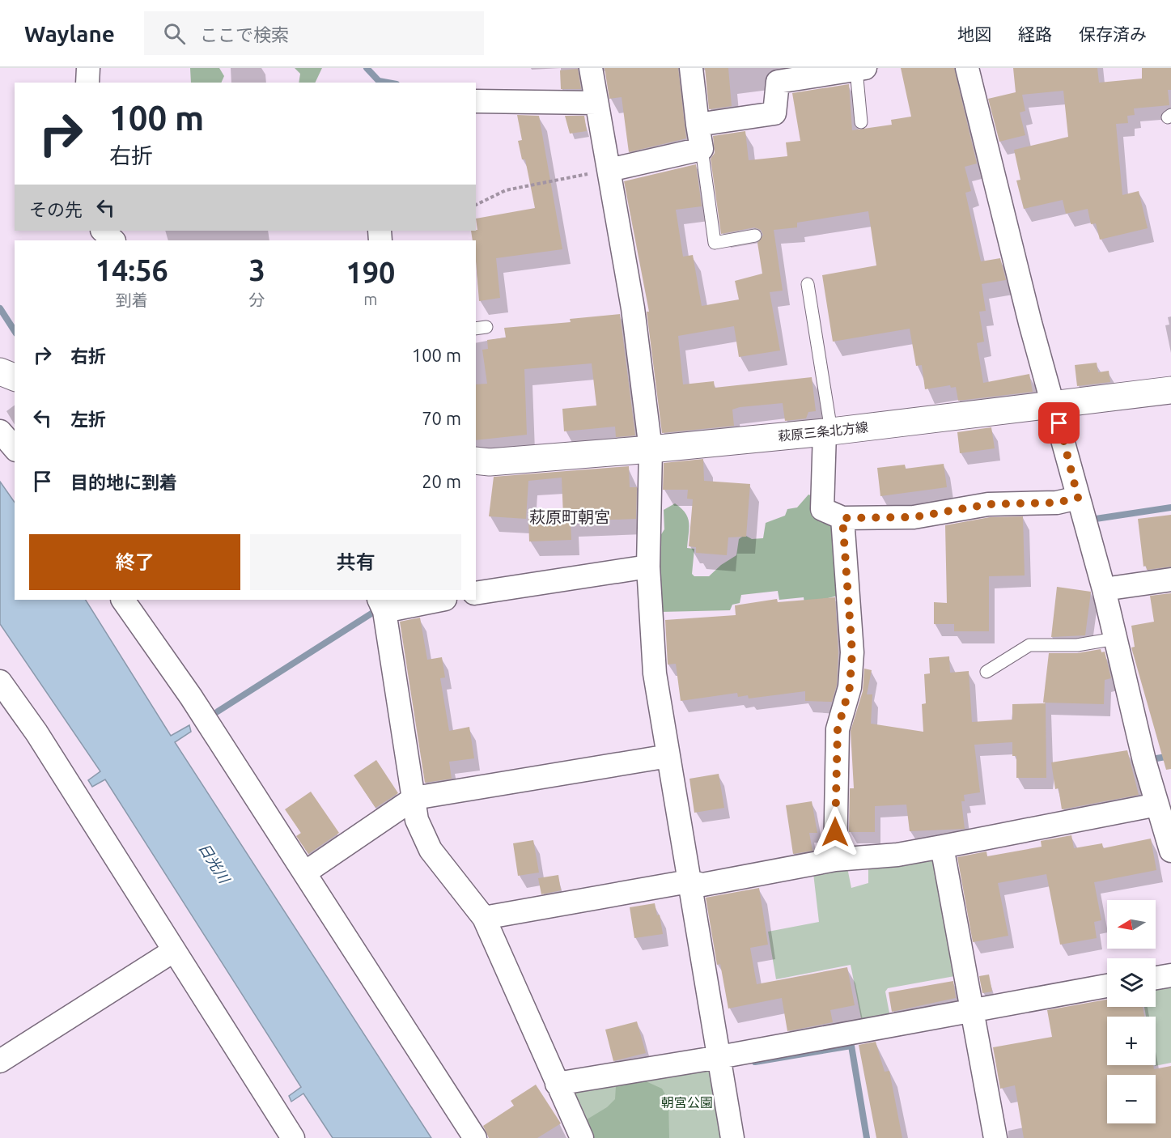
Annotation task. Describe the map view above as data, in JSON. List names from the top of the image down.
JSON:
{
  "streets": {
    "main road": ["萩原三条北方線"]
  },
  "districts": ["萩原町朝宮"],
  "water": ["日光川"],
  "parks": ["朝宮公園"],
  "north": "left",
  "page": {
    "header": "Waylane",
    "search": "ここで検索",
    "nav": ["地図", "経路", "保存済み"],
    "turn": ["100 m", "右折"],
    "then": "その先",
    "eta": [
      "14:56",
      "到着",
      "3",
      "分",
      "190",
      "m"
    ],
    "list": [
      {
        "name": "右折",
        "value": "100 m"
      },
      {
        "name": "左折",
        "value": "70 m"
      },
      {
        "name": "目的地に到着",
        "value": "20 m"
      }
    ],
    "buttons": ["終了", "共有"],
    "map_buttons": ["+", "−"]
  }
}
